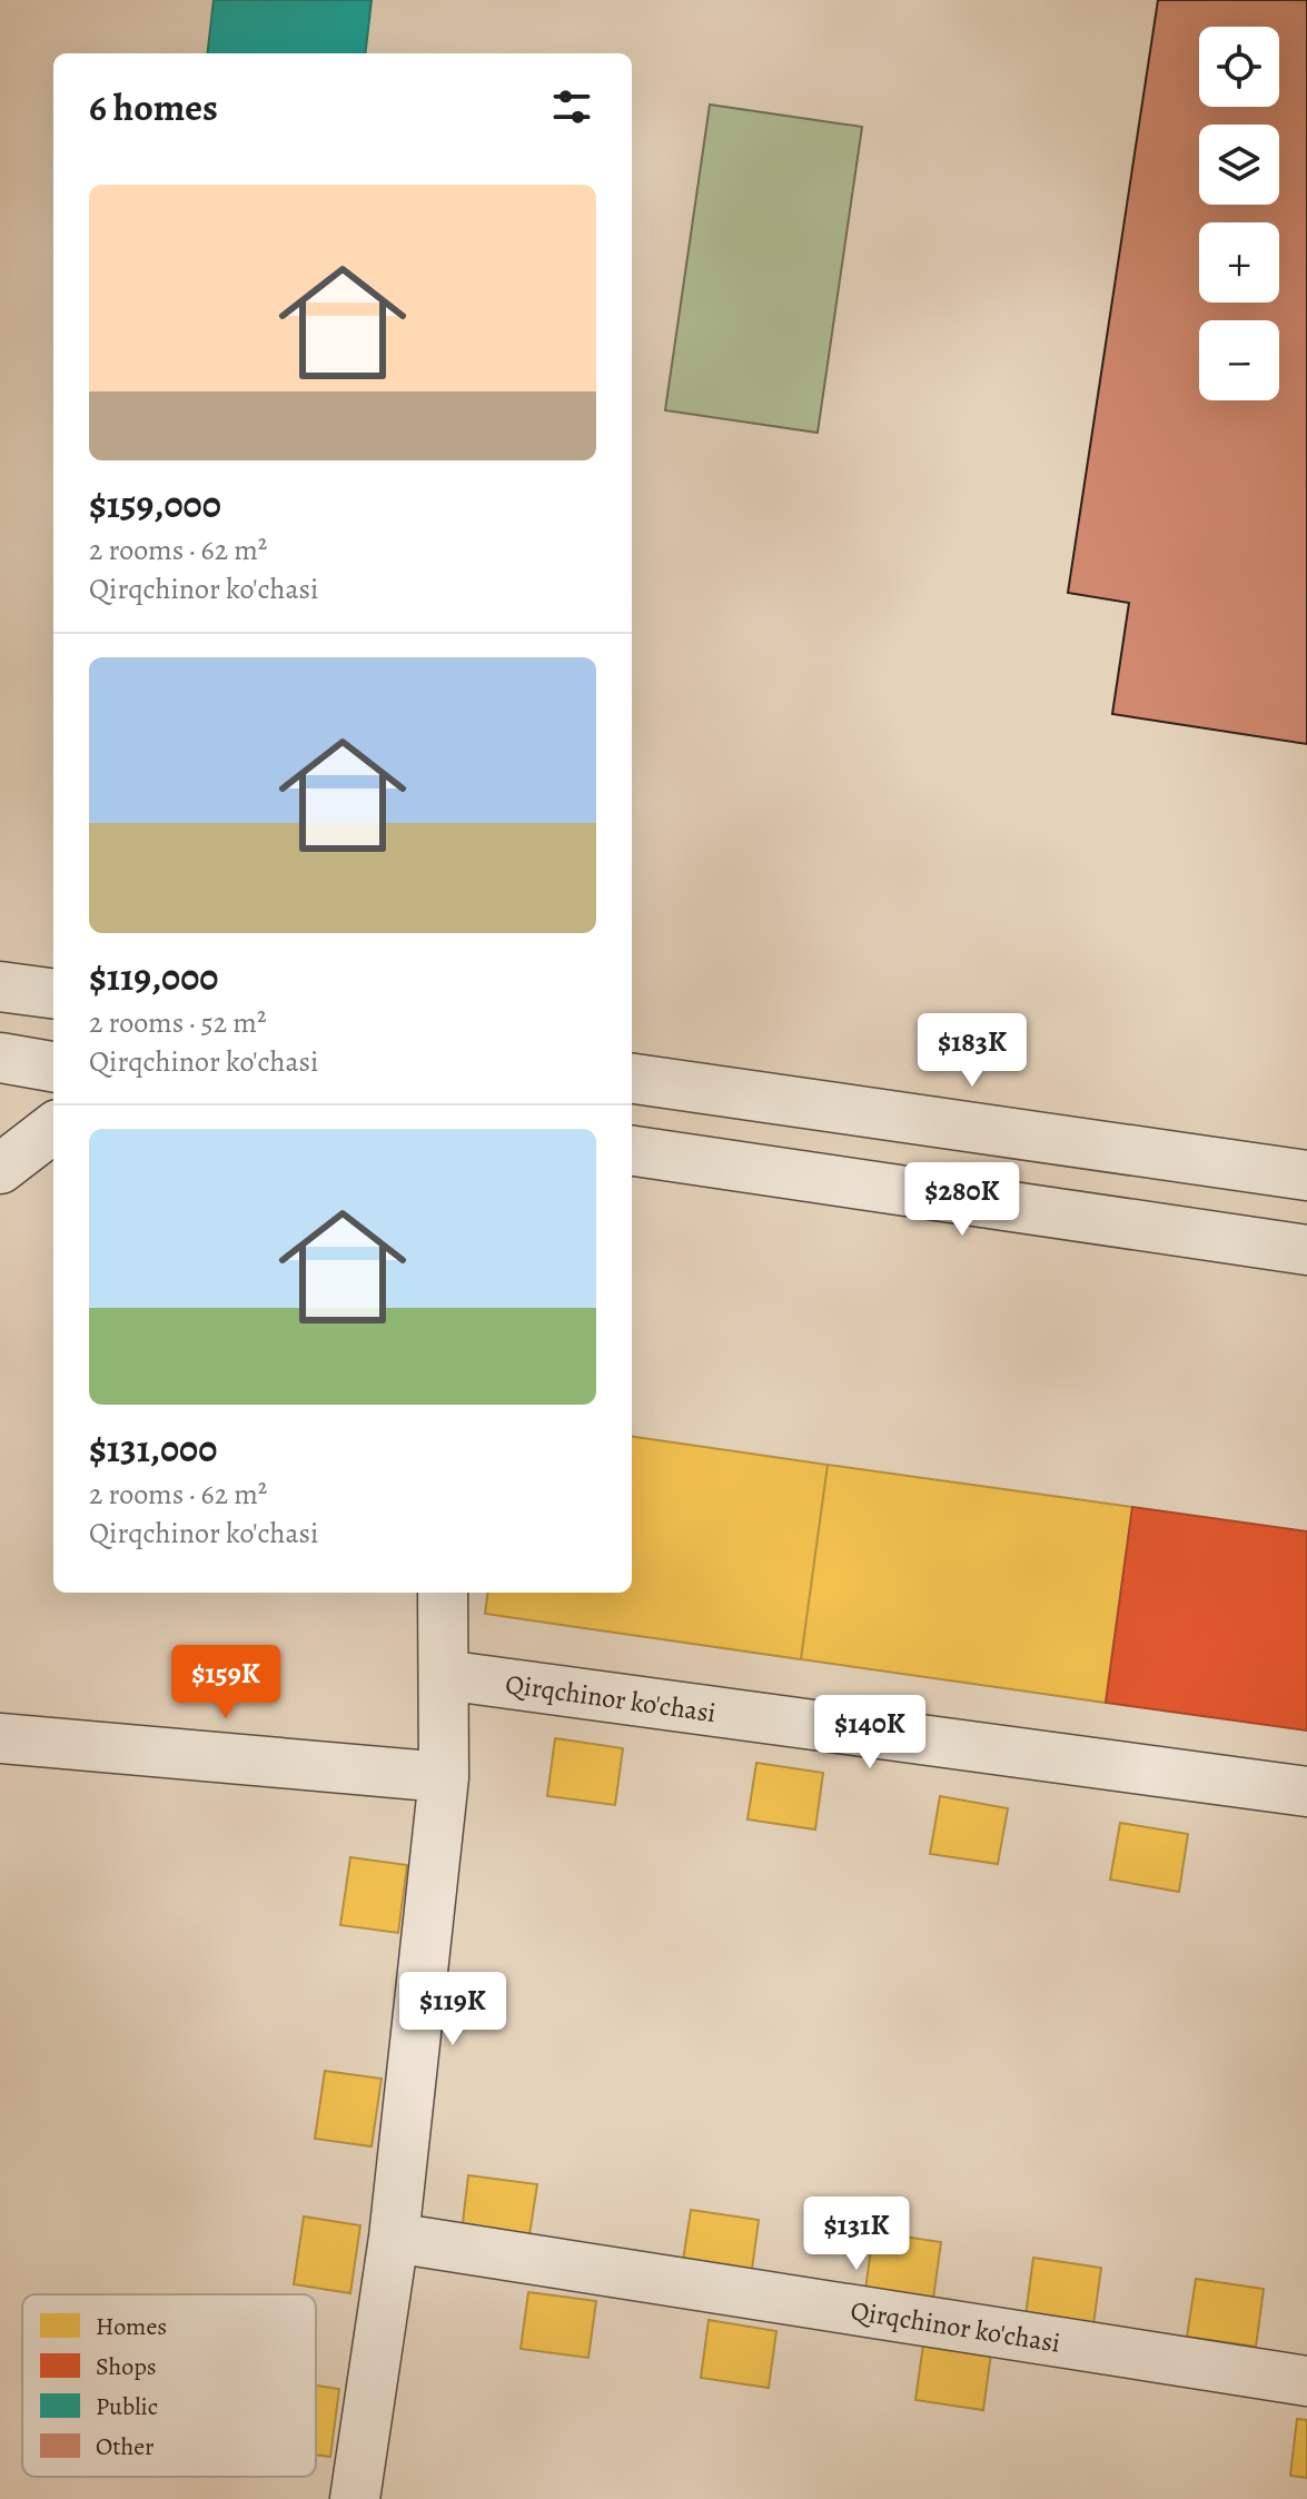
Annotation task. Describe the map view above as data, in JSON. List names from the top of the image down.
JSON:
{
  "streets": {
    "street": ["Qirqchinor ko'chasi"]
  },
  "legend": [
    "Homes",
    "Shops",
    "Public",
    "Other"
  ],
  "page": {
    "map_buttons": ["+", "−"],
    "heading": "6 homes",
    "list": [
      {
        "name": "$159,000",
        "note": "2 rooms · 62 m² · Qirqchinor ko'chasi"
      },
      {
        "name": "$119,000",
        "note": "2 rooms · 52 m² · Qirqchinor ko'chasi"
      },
      {
        "name": "$131,000",
        "note": "2 rooms · 62 m² · Qirqchinor ko'chasi"
      }
    ],
    "price": [
      "$183K",
      "$280K",
      "$159K",
      "$140K",
      "$119K",
      "$131K"
    ]
  }
}
